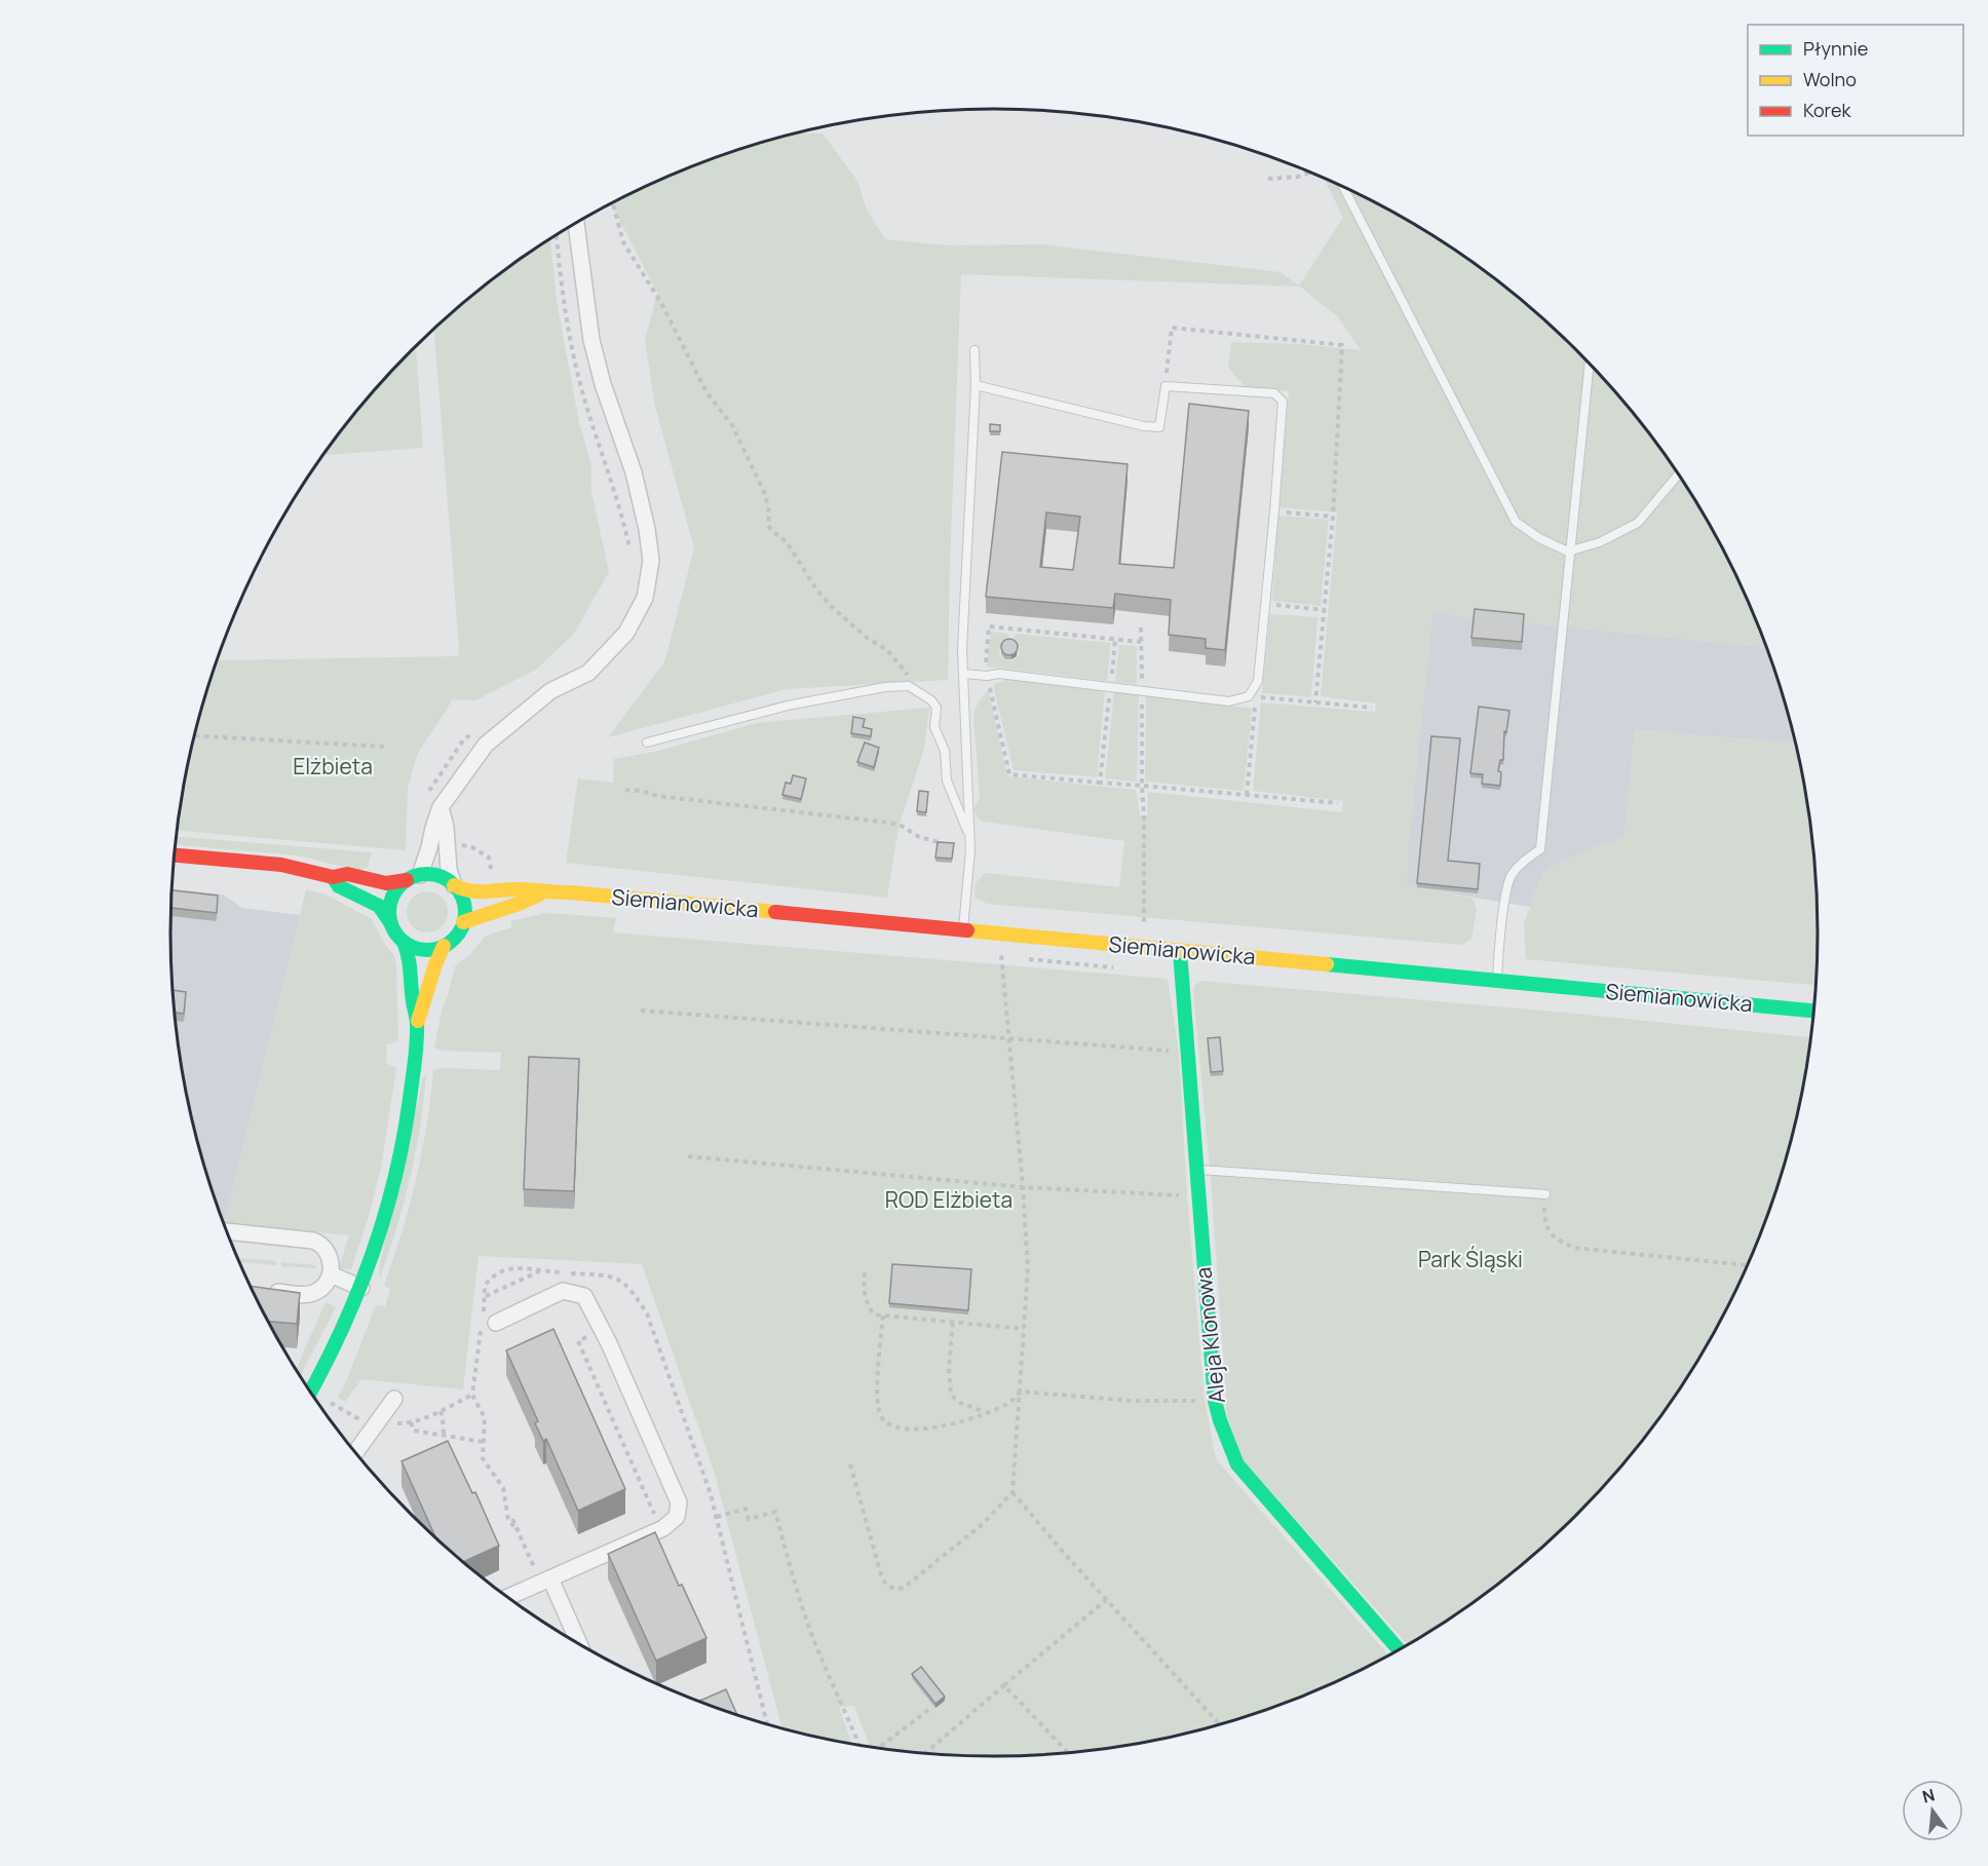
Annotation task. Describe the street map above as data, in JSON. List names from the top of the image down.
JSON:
{
  "streets": {
    "street": ["Siemianowicka", "Aleja Klonowa"]
  },
  "crossings": [
    ["Siemianowicka", "Aleja Klonowa"]
  ],
  "parks": ["Elżbieta", "ROD Elżbieta", "Park Śląski"],
  "legend": ["Płynnie", "Wolno", "Korek"],
  "north": "top"
}
